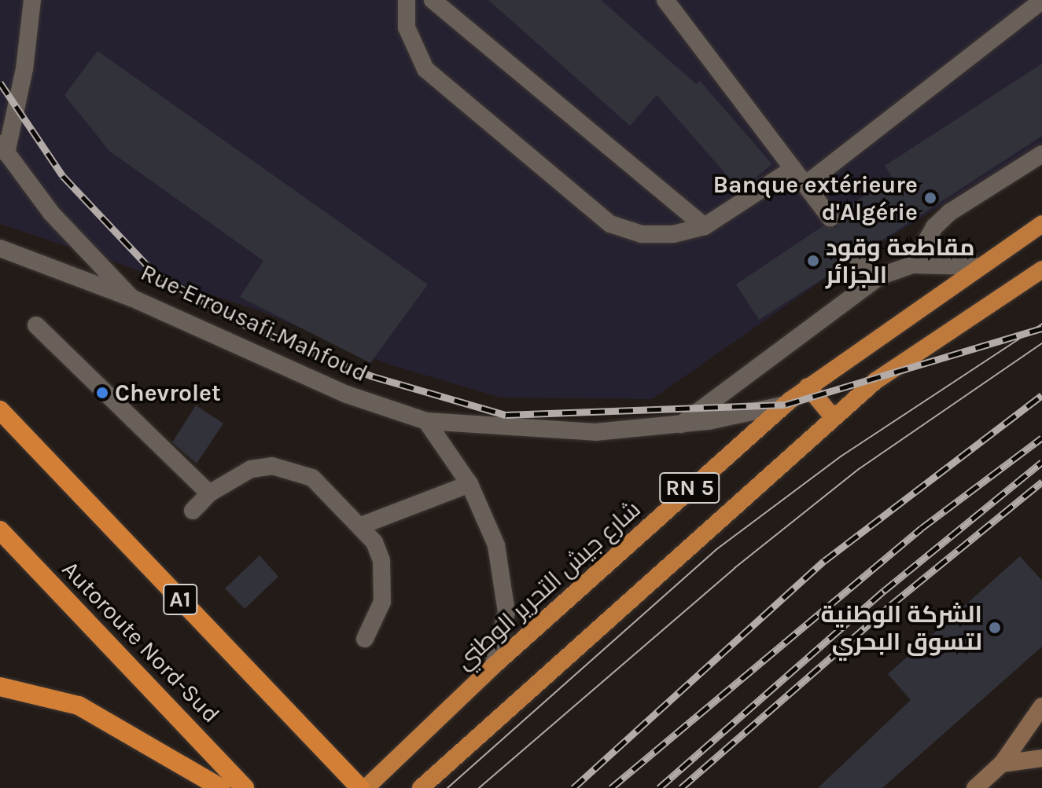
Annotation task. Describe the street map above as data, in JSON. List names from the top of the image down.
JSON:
{
  "streets": {
    "highway": [
      "RN 5",
      "شارع جيش التحرير الوطني",
      "A1",
      "Autoroute Nord-Sud"
    ],
    "street": ["Rue Errousafi Mahfoud"]
  },
  "crossings": [
    ["Rue Errousafi Mahfoud", "شارع جيش التحرير الوطني"]
  ],
  "places": [
    "Banque extérieure d'Algérie",
    "مقاطعة وقود الجزائر",
    "Chevrolet",
    "الشركة الوطنية لتسوق البحري"
  ]
}
